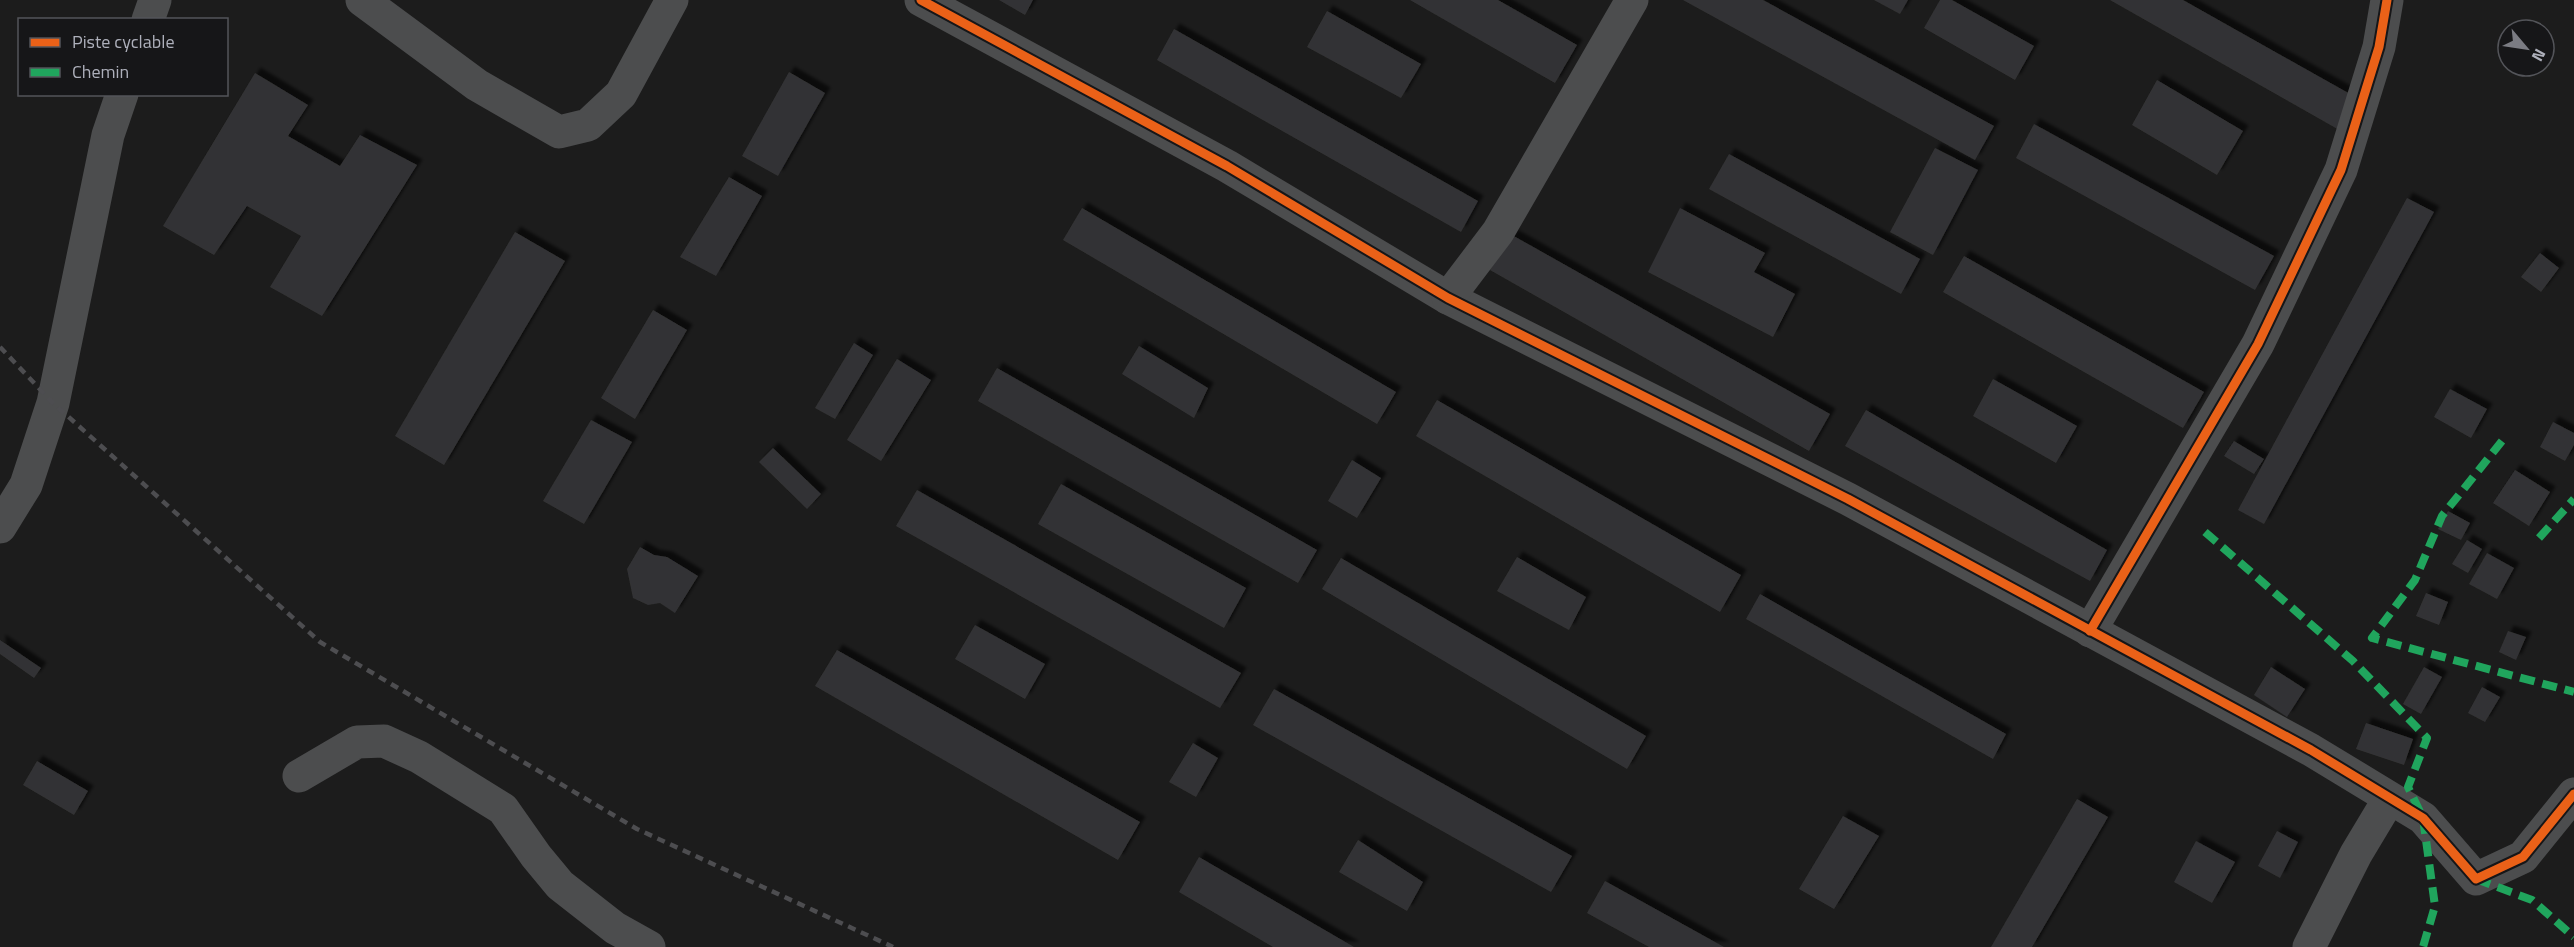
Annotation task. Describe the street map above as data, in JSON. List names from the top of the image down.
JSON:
{
  "legend": ["Piste cyclable", "Chemin"],
  "north": "bottom right"
}
